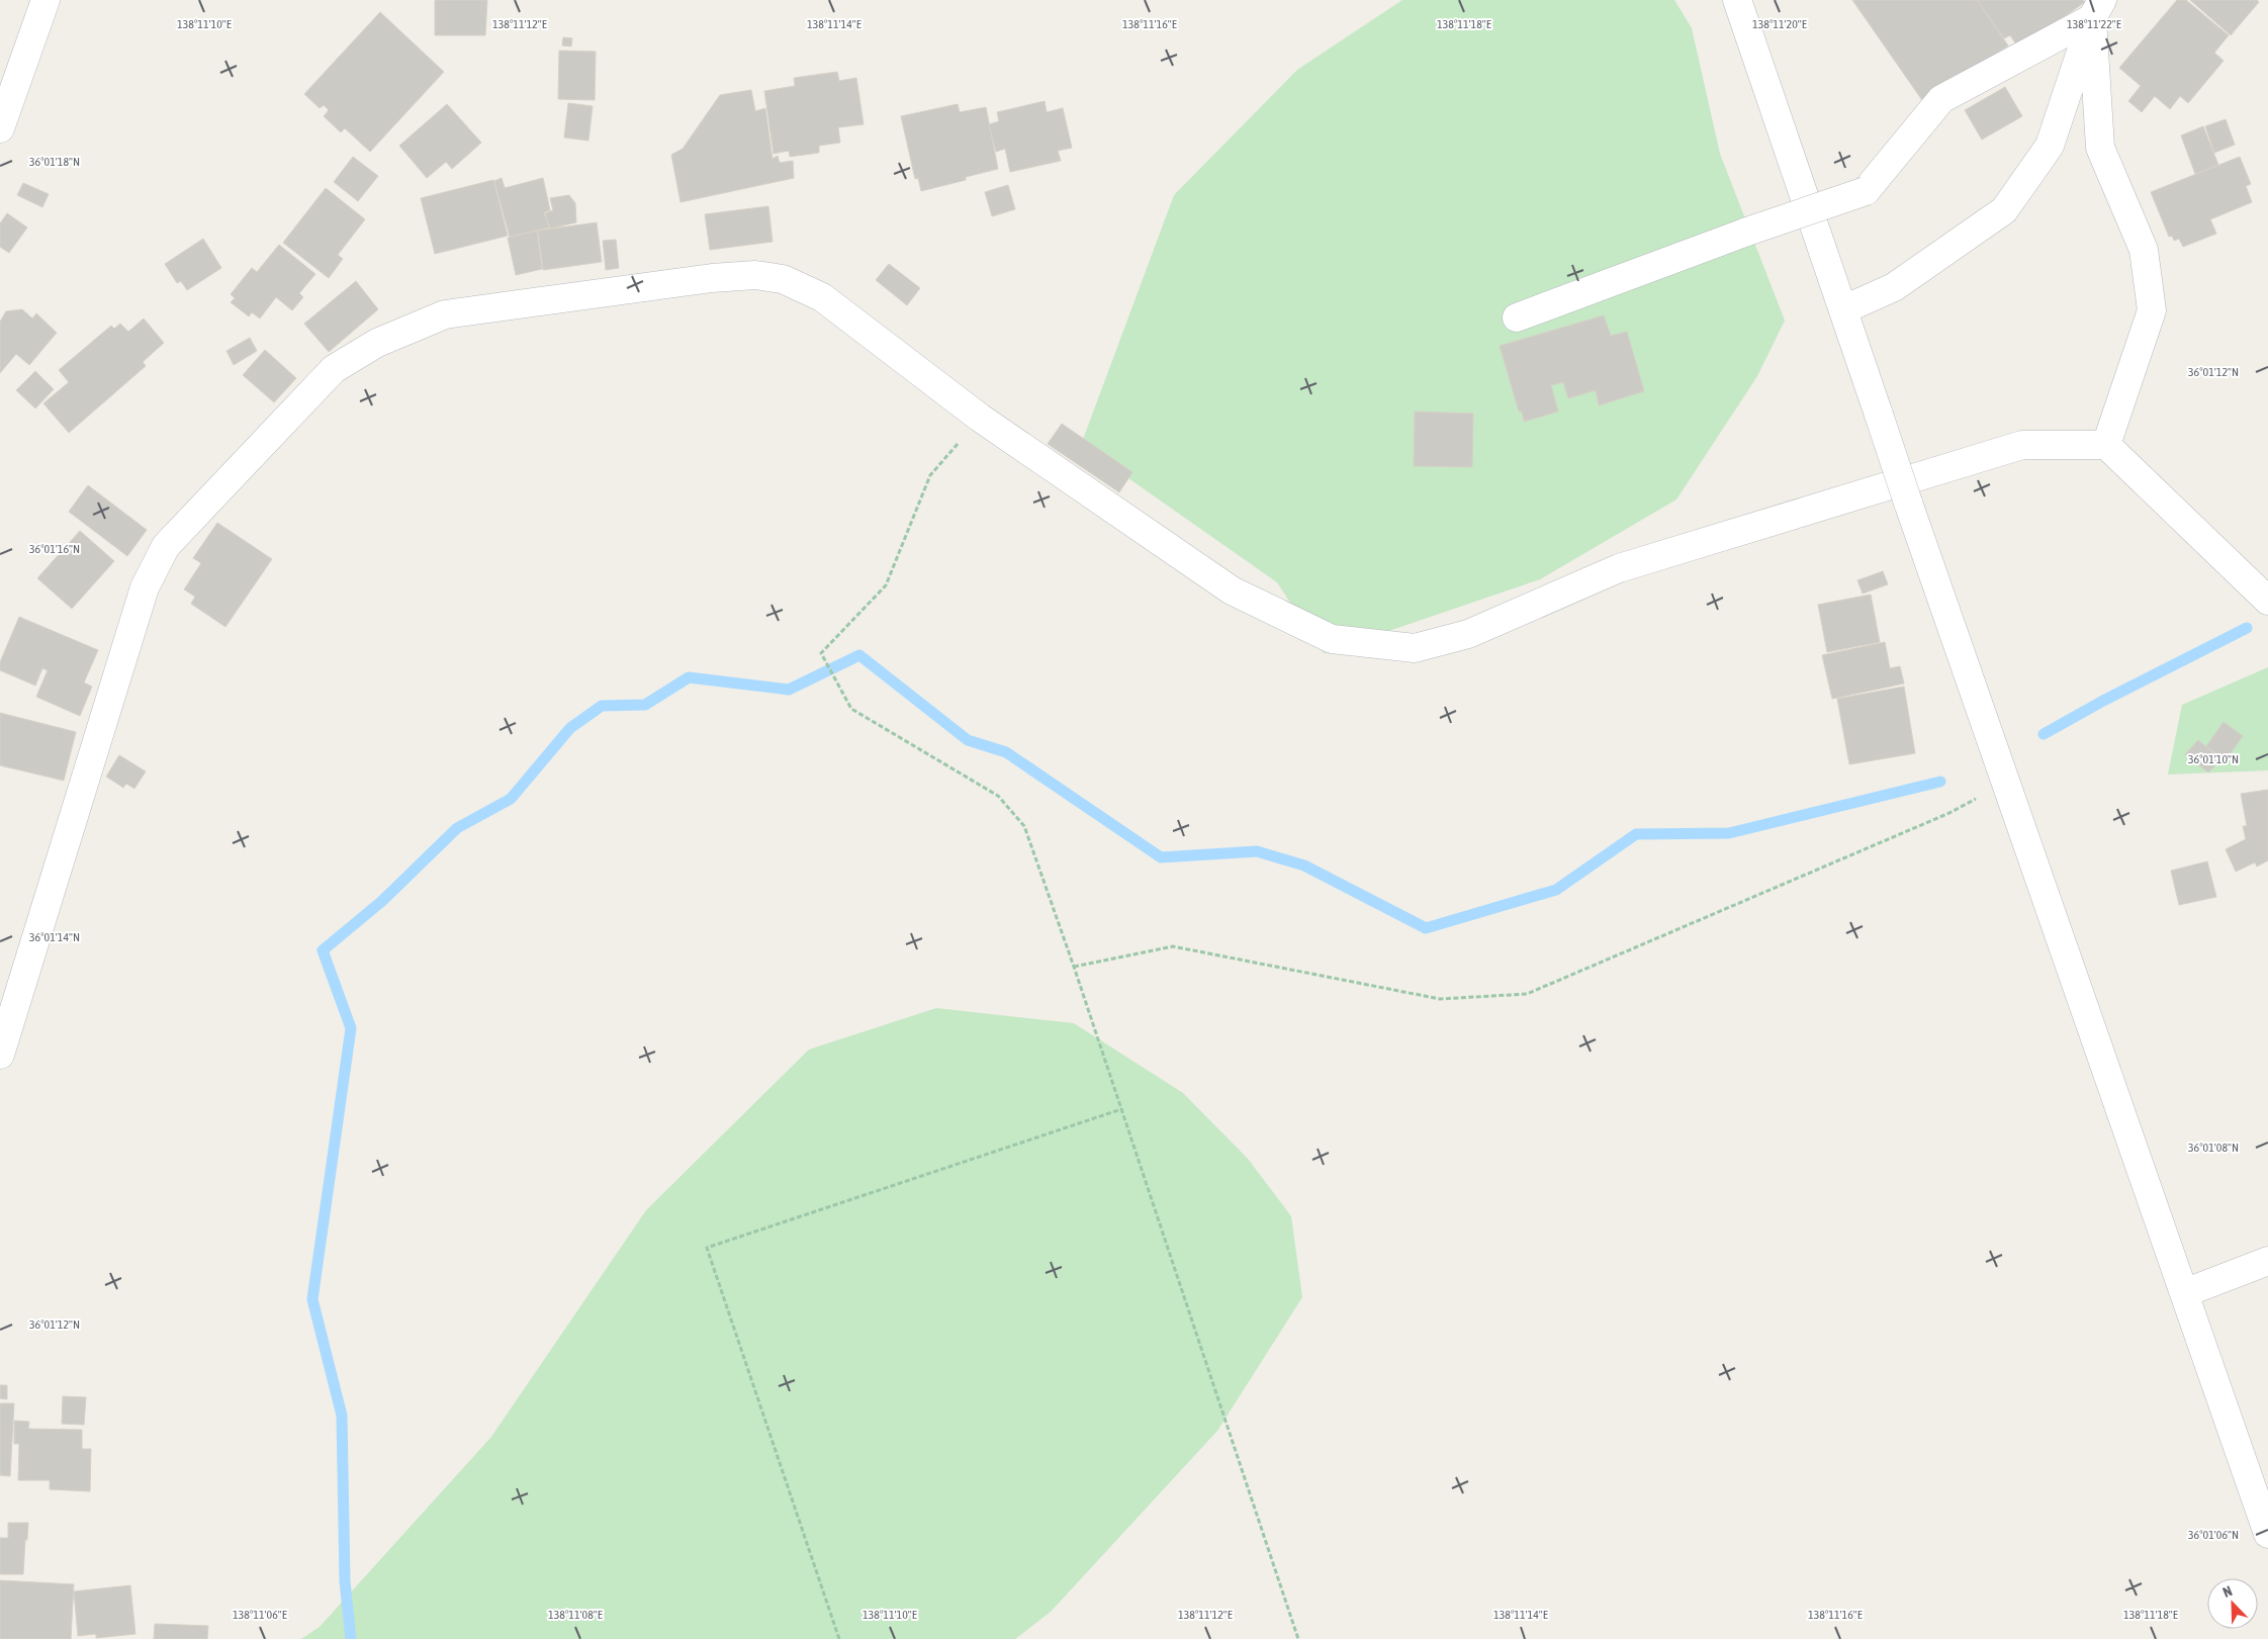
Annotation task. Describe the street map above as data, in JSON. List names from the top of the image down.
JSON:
{
  "north": "top left",
  "coordinates": [
    "138°11'10\"E",
    "138°11'12\"E",
    "138°11'14\"E",
    "138°11'16\"E",
    "138°11'18\"E",
    "138°11'20\"E",
    "138°11'22\"E",
    "36°01'18\"N",
    "36°01'12\"N",
    "36°01'16\"N",
    "36°01'10\"N",
    "36°01'14\"N",
    "36°01'08\"N",
    "36°01'06\"N",
    "138°11'06\"E",
    "138°11'08\"E"
  ]
}
